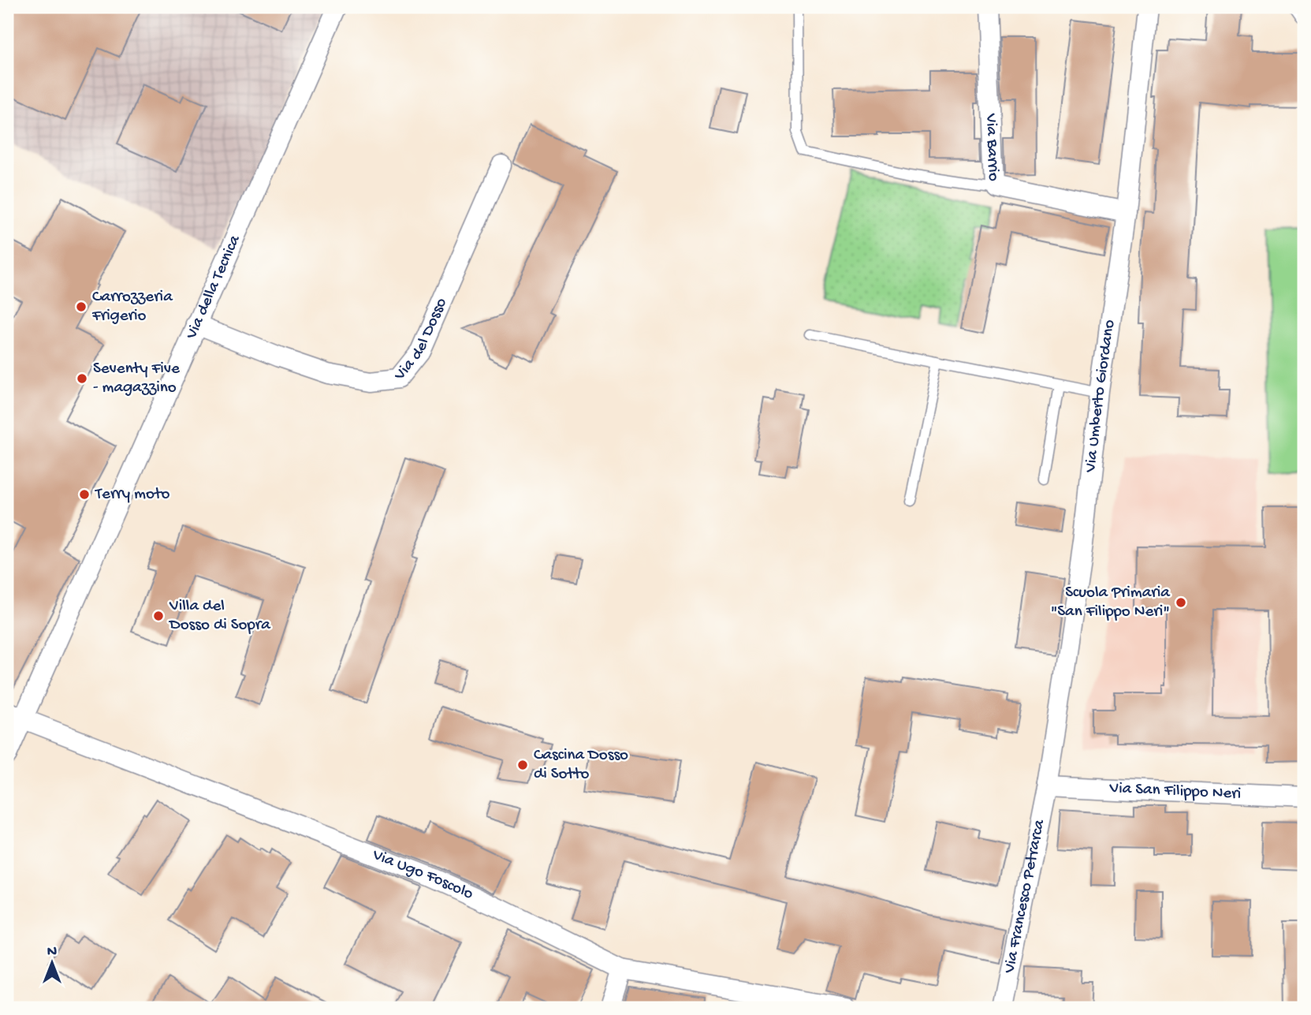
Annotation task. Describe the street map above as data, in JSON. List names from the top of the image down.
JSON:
{
  "streets": {
    "street": [
      "Via Barrio",
      "Via della Tecnica",
      "Via del Dosso",
      "Via Umberto Giordano",
      "Via San Filippo Neri",
      "Via Ugo Foscolo",
      "Via Francesco Petrarca"
    ]
  },
  "crossings": [
    ["Via Barrio", "Via Umberto Giordano"],
    ["Via della Tecnica", "Via del Dosso"],
    ["Via della Tecnica", "Via Ugo Foscolo"],
    ["Via Umberto Giordano", "Via San Filippo Neri"],
    ["Via Umberto Giordano", "Via Francesco Petrarca"],
    ["Via San Filippo Neri", "Via Francesco Petrarca"]
  ],
  "places": [
    "Carrozzeria Frigerio",
    "Seventy Five - magazzino",
    "Terry moto",
    "Scuola Primaria \"San Filippo Neri\"",
    "Villa del Dosso di Sopra",
    "Cascina Dosso di Sotto"
  ],
  "north": "top"
}
